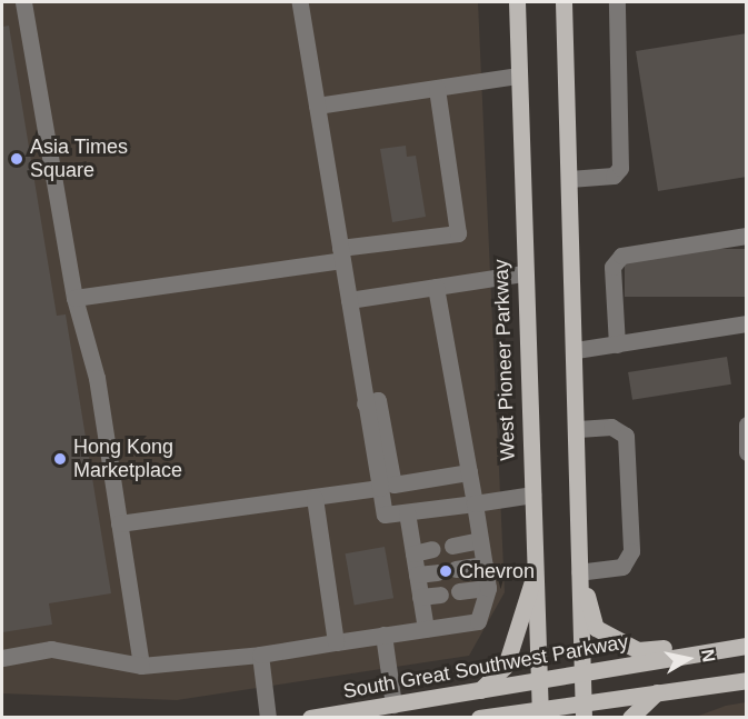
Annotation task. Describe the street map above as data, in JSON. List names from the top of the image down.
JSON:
{
  "streets": {
    "main road": ["West Pioneer Parkway", "South Great Southwest Parkway"]
  },
  "crossings": [
    ["West Pioneer Parkway", "South Great Southwest Parkway"]
  ],
  "places": ["Asia Times Square", "Hong Kong Marketplace", "Chevron"],
  "north": "right"
}
